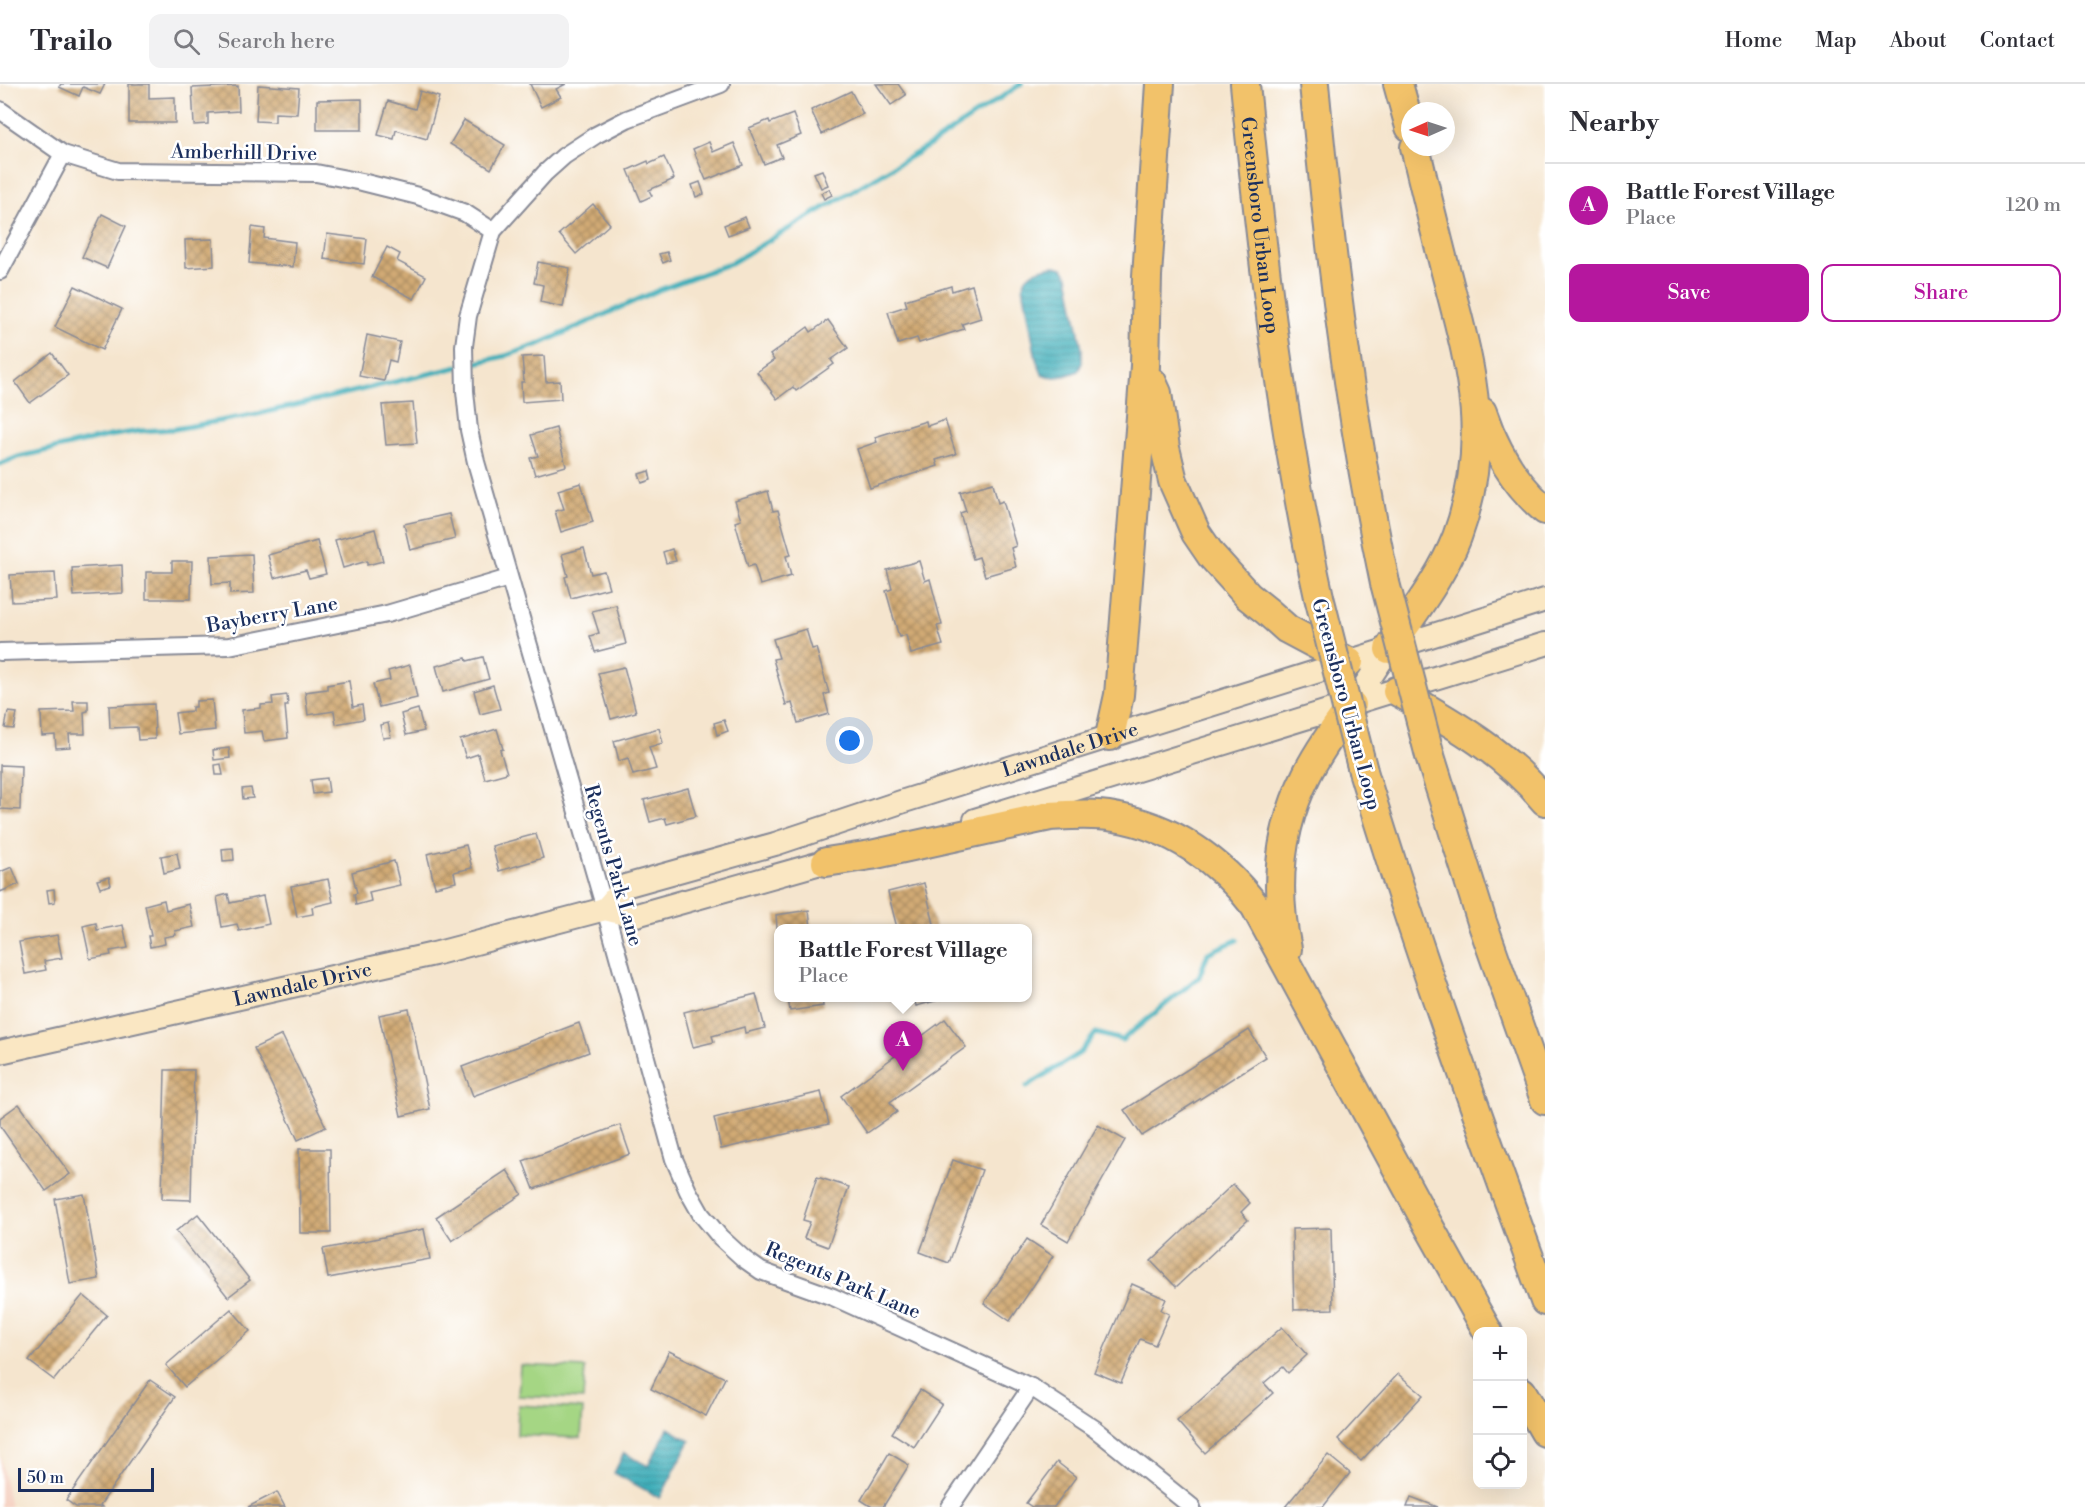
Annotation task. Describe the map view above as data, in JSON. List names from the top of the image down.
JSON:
{
  "streets": {
    "highway": ["Greensboro Urban Loop"],
    "main road": ["Lawndale Drive"],
    "street": ["Amberhill Drive", "Bayberry Lane", "Regents Park Lane"]
  },
  "crossings": [
    ["Amberhill Drive", "Regents Park Lane"],
    ["Bayberry Lane", "Regents Park Lane"],
    ["Lawndale Drive", "Regents Park Lane"]
  ],
  "scale_bar": "50 m",
  "north": "left",
  "page": {
    "header": "Trailo",
    "search": "Search here",
    "nav": [
      "Home",
      "Map",
      "About",
      "Contact"
    ],
    "heading": "Nearby",
    "list": [
      {
        "mark": "A",
        "name": "Battle Forest Village",
        "note": "Place",
        "value": "120 m"
      }
    ],
    "buttons": ["Save", "Share"],
    "popup": ["Battle Forest Village", "Place"],
    "pins": "A",
    "map_buttons": ["+", "−"],
    "scale": "50 m"
  }
}
